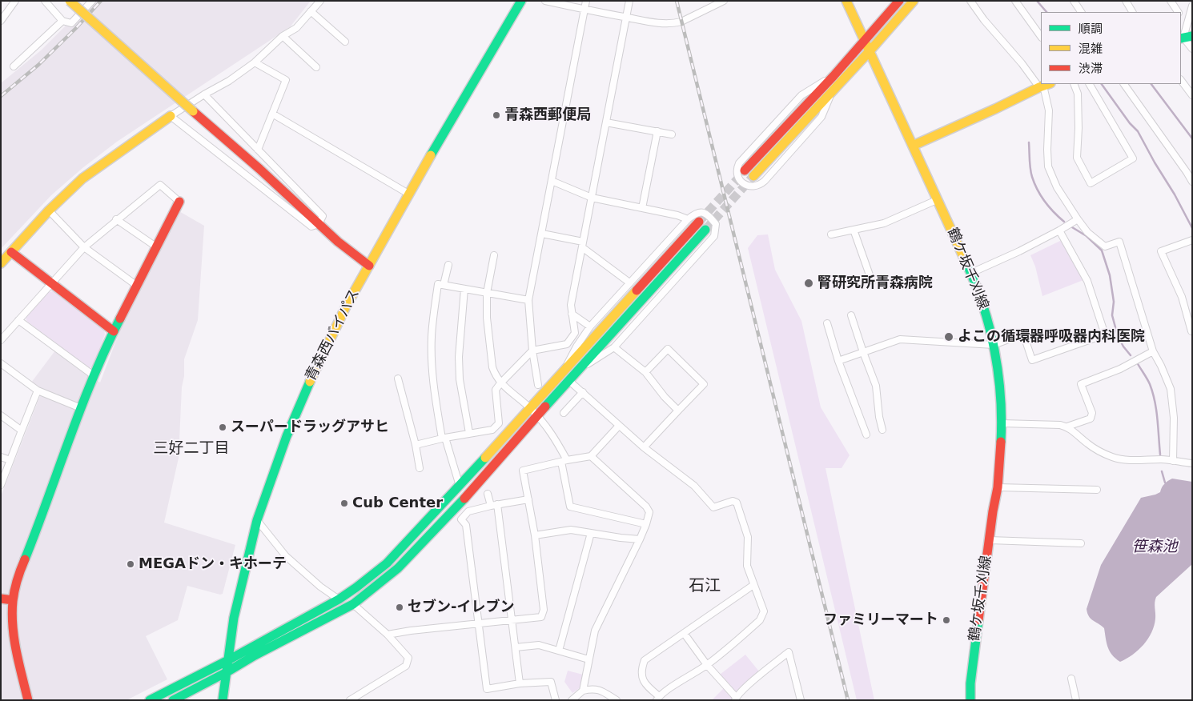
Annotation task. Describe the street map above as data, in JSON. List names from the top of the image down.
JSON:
{
  "streets": {
    "main road": ["鶴ケ坂千刈線", "青森西バイパス"]
  },
  "districts": ["三好二丁目", "石江"],
  "water": ["笹森池"],
  "places": [
    "青森西郵便局",
    "腎研究所青森病院",
    "よこの循環器呼吸器内科医院",
    "スーパードラッグアサヒ",
    "Cub Center",
    "MEGAドン・キホーテ",
    "セブン-イレブン",
    "ファミリーマート"
  ],
  "legend": ["順調", "混雑", "渋滞"]
}
